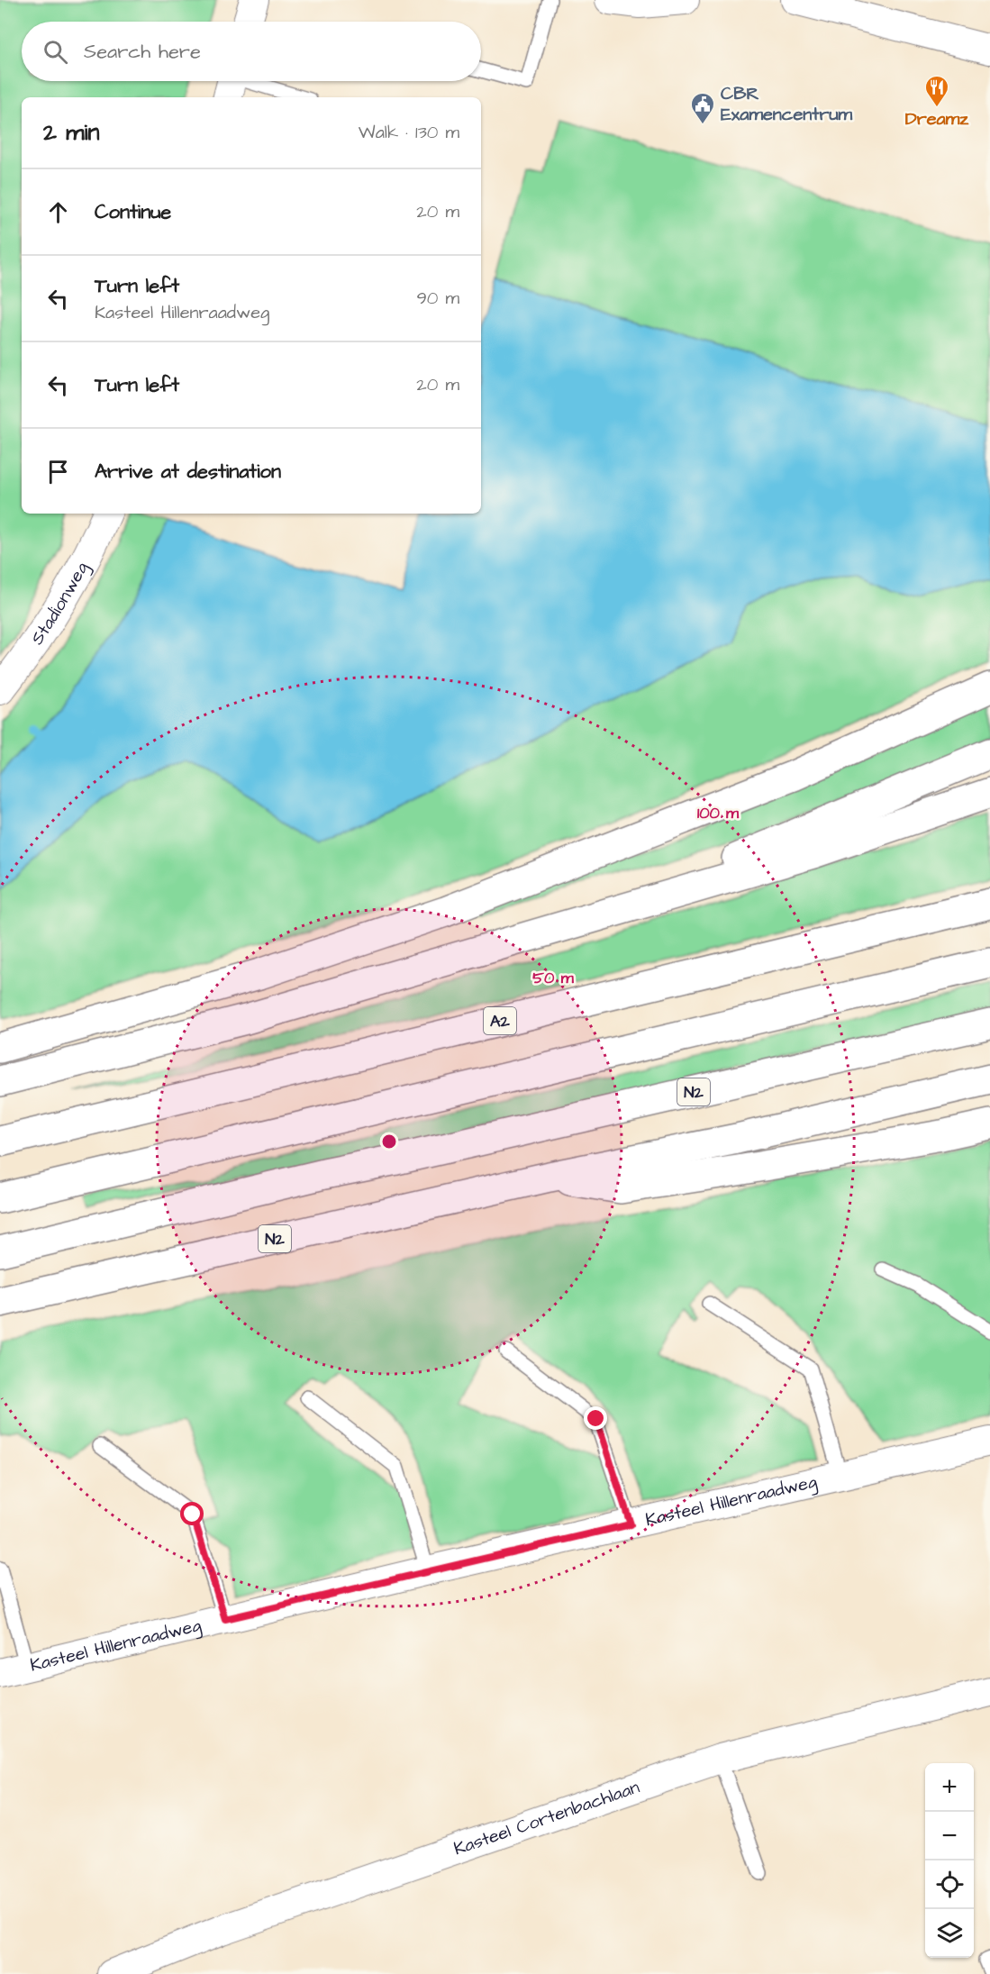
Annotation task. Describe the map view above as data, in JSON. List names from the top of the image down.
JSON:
{
  "streets": {
    "highway": ["A2", "N2"],
    "street": ["Stadionweg", "Kasteel Hillenraadweg", "Kasteel Cortenbachlaan"]
  },
  "places": {
    "restaurant": ["Dreamz"],
    "public building": ["CBR Examencentrum"]
  },
  "page": {
    "search": "Search here",
    "heading": ["2 min", "Walk · 130 m"],
    "list": [
      ["Continue", "20 m"],
      ["Turn left", "Kasteel Hillenraadweg", "90 m"],
      ["Turn left", "20 m"],
      "Arrive at destination"
    ],
    "map_buttons": ["+", "−"]
  },
  "rings": ["100 m", "50 m"]
}
